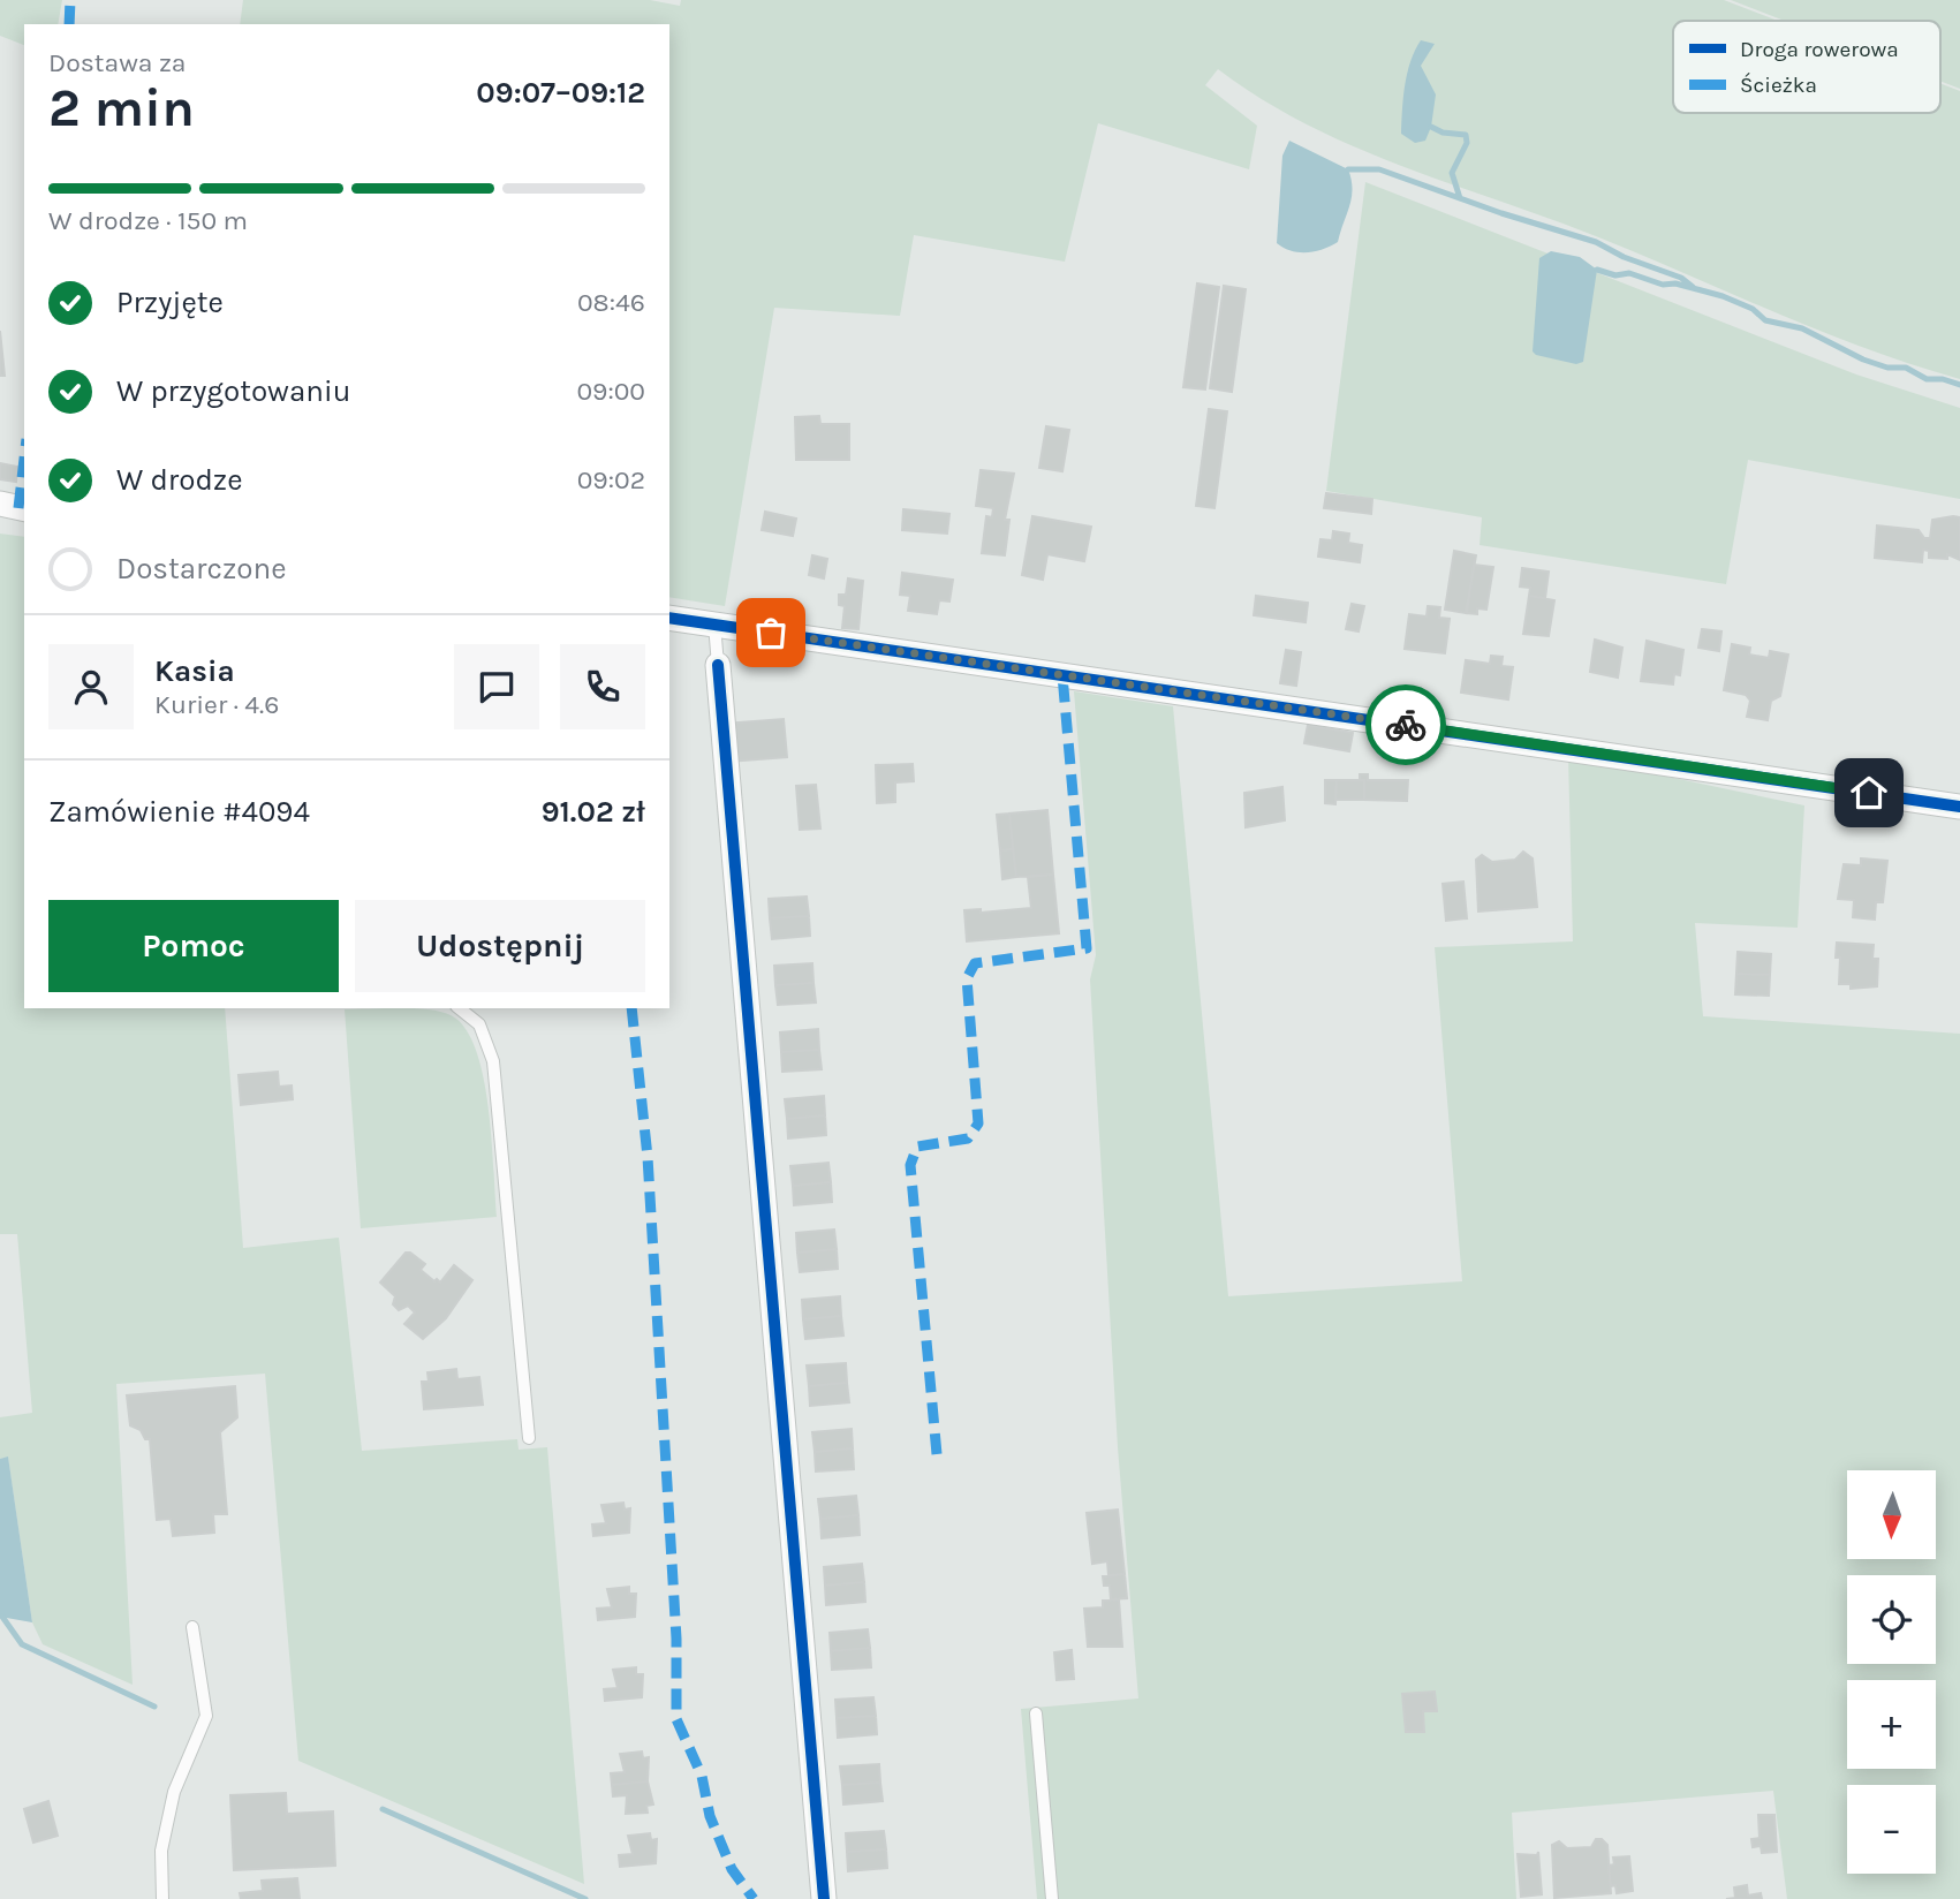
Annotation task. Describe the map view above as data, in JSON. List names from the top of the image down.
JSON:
{
  "legend": ["Droga rowerowa", "Ścieżka"],
  "north": "bottom",
  "page": {
    "heading": ["2 min", "Dostawa za", "09:07–09:12"],
    "panel": [
      "Kasia",
      "Kurier · 4.6",
      "Zamówienie #4094",
      "91.02 zł"
    ],
    "bar": "W drodze · 150 m",
    "list": [
      ["Przyjęte", "08:46"],
      ["W przygotowaniu", "09:00"],
      ["W drodze", "09:02"],
      "Dostarczone"
    ],
    "buttons": ["Pomoc", "Udostępnij"],
    "map_buttons": ["+", "−"]
  }
}
